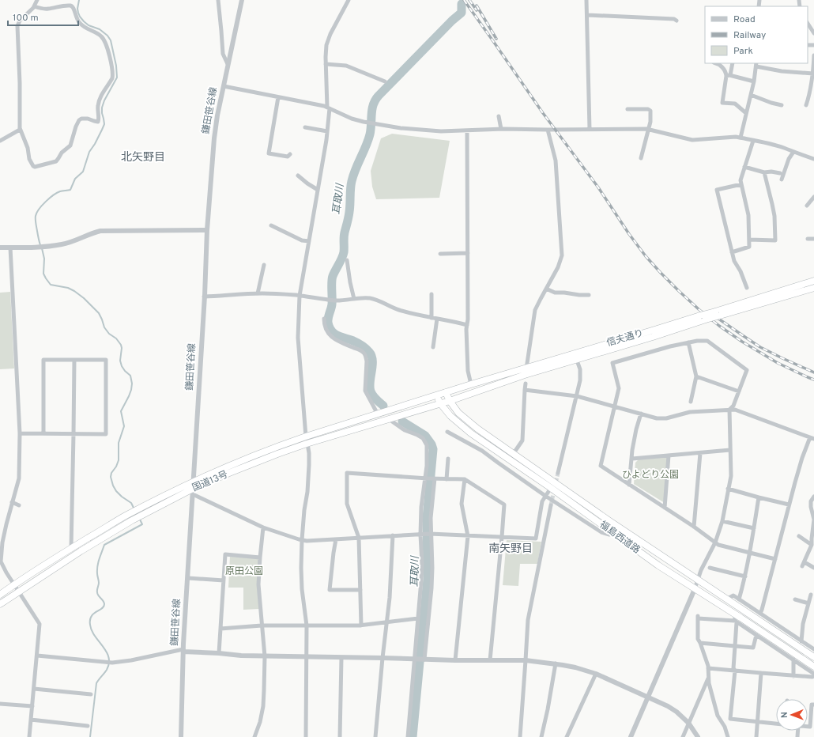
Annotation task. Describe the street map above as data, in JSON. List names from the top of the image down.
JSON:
{
  "streets": {
    "highway": ["信夫通り", "国道13号", "福島西道路"],
    "street": ["鎌田笹谷線"]
  },
  "crossings": [
    ["鎌田笹谷線", "国道13号"],
    ["信夫通り", "国道13号"],
    ["信夫通り", "福島西道路"],
    ["国道13号", "福島西道路"]
  ],
  "districts": ["北矢野目", "南矢野目"],
  "water": ["耳取川"],
  "parks": ["ひよどり公園", "原田公園"],
  "legend": ["Road", "Railway", "Park"],
  "scale_bar": "100 m",
  "north": "left"
}
